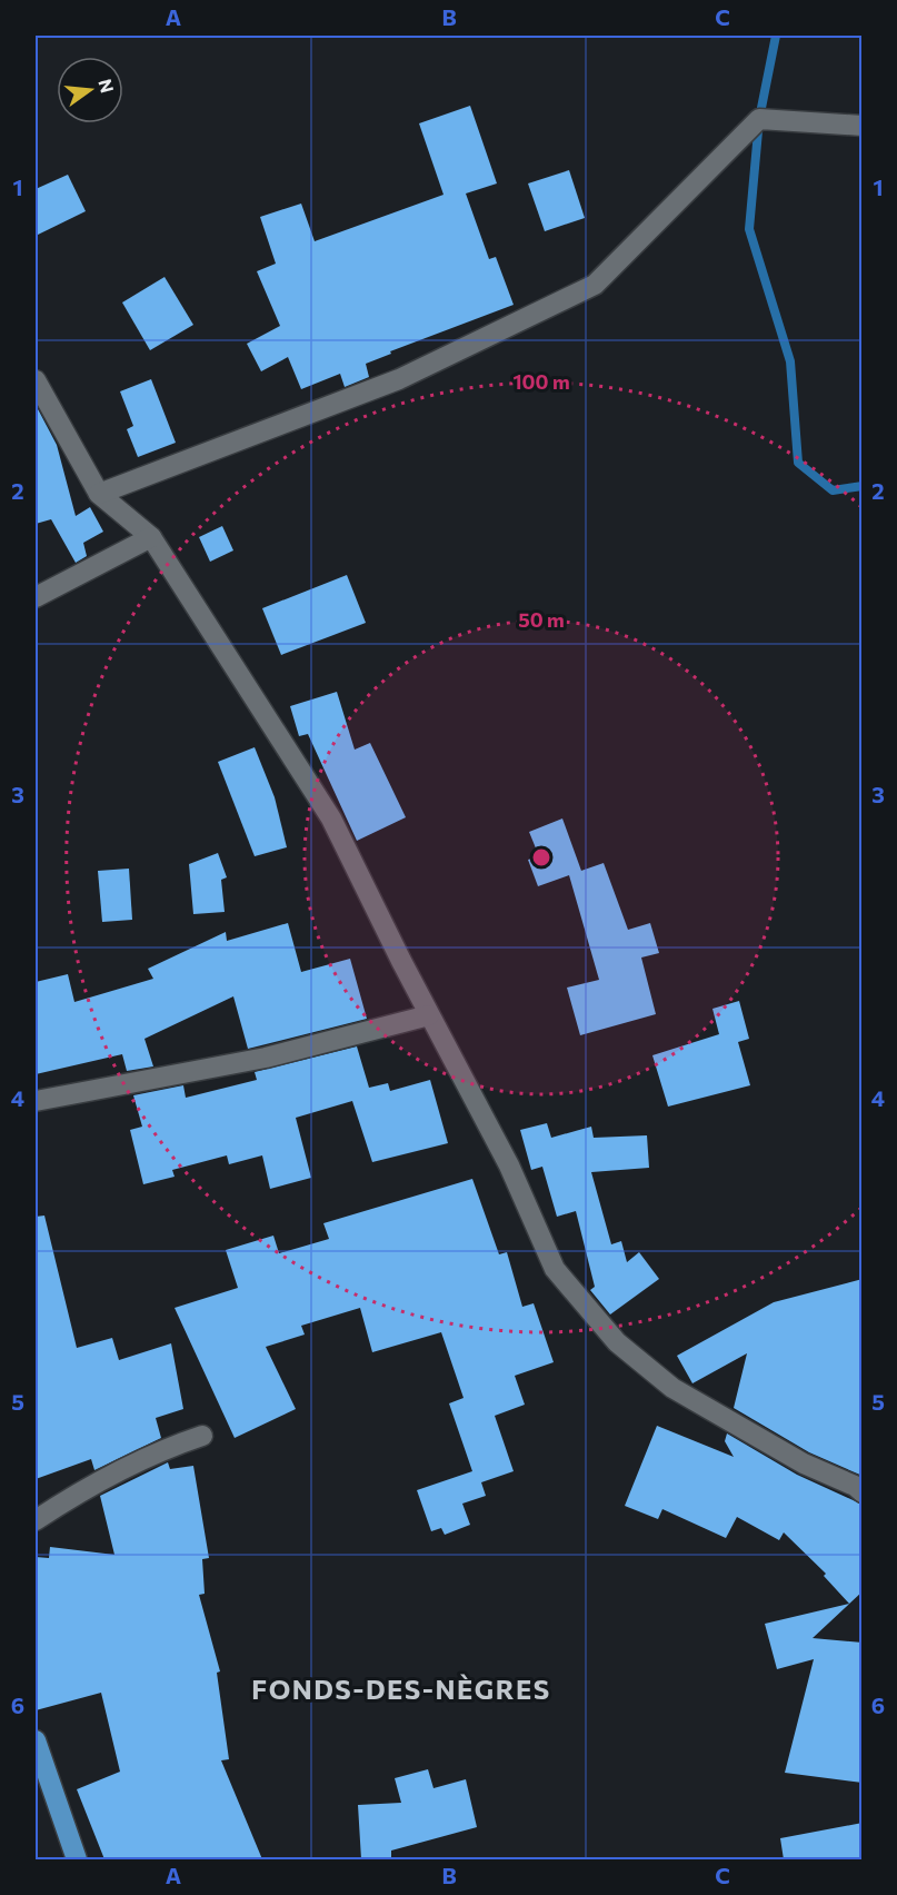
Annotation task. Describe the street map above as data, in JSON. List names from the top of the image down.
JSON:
{
  "districts": ["FONDS-DES-NÈGRES"],
  "north": "right",
  "grid": {
    "columns": ["A", "B", "C"],
    "rows": [
      "1",
      "2",
      "3",
      "4",
      "5",
      "6"
    ]
  },
  "rings": ["100 m", "50 m"]
}
